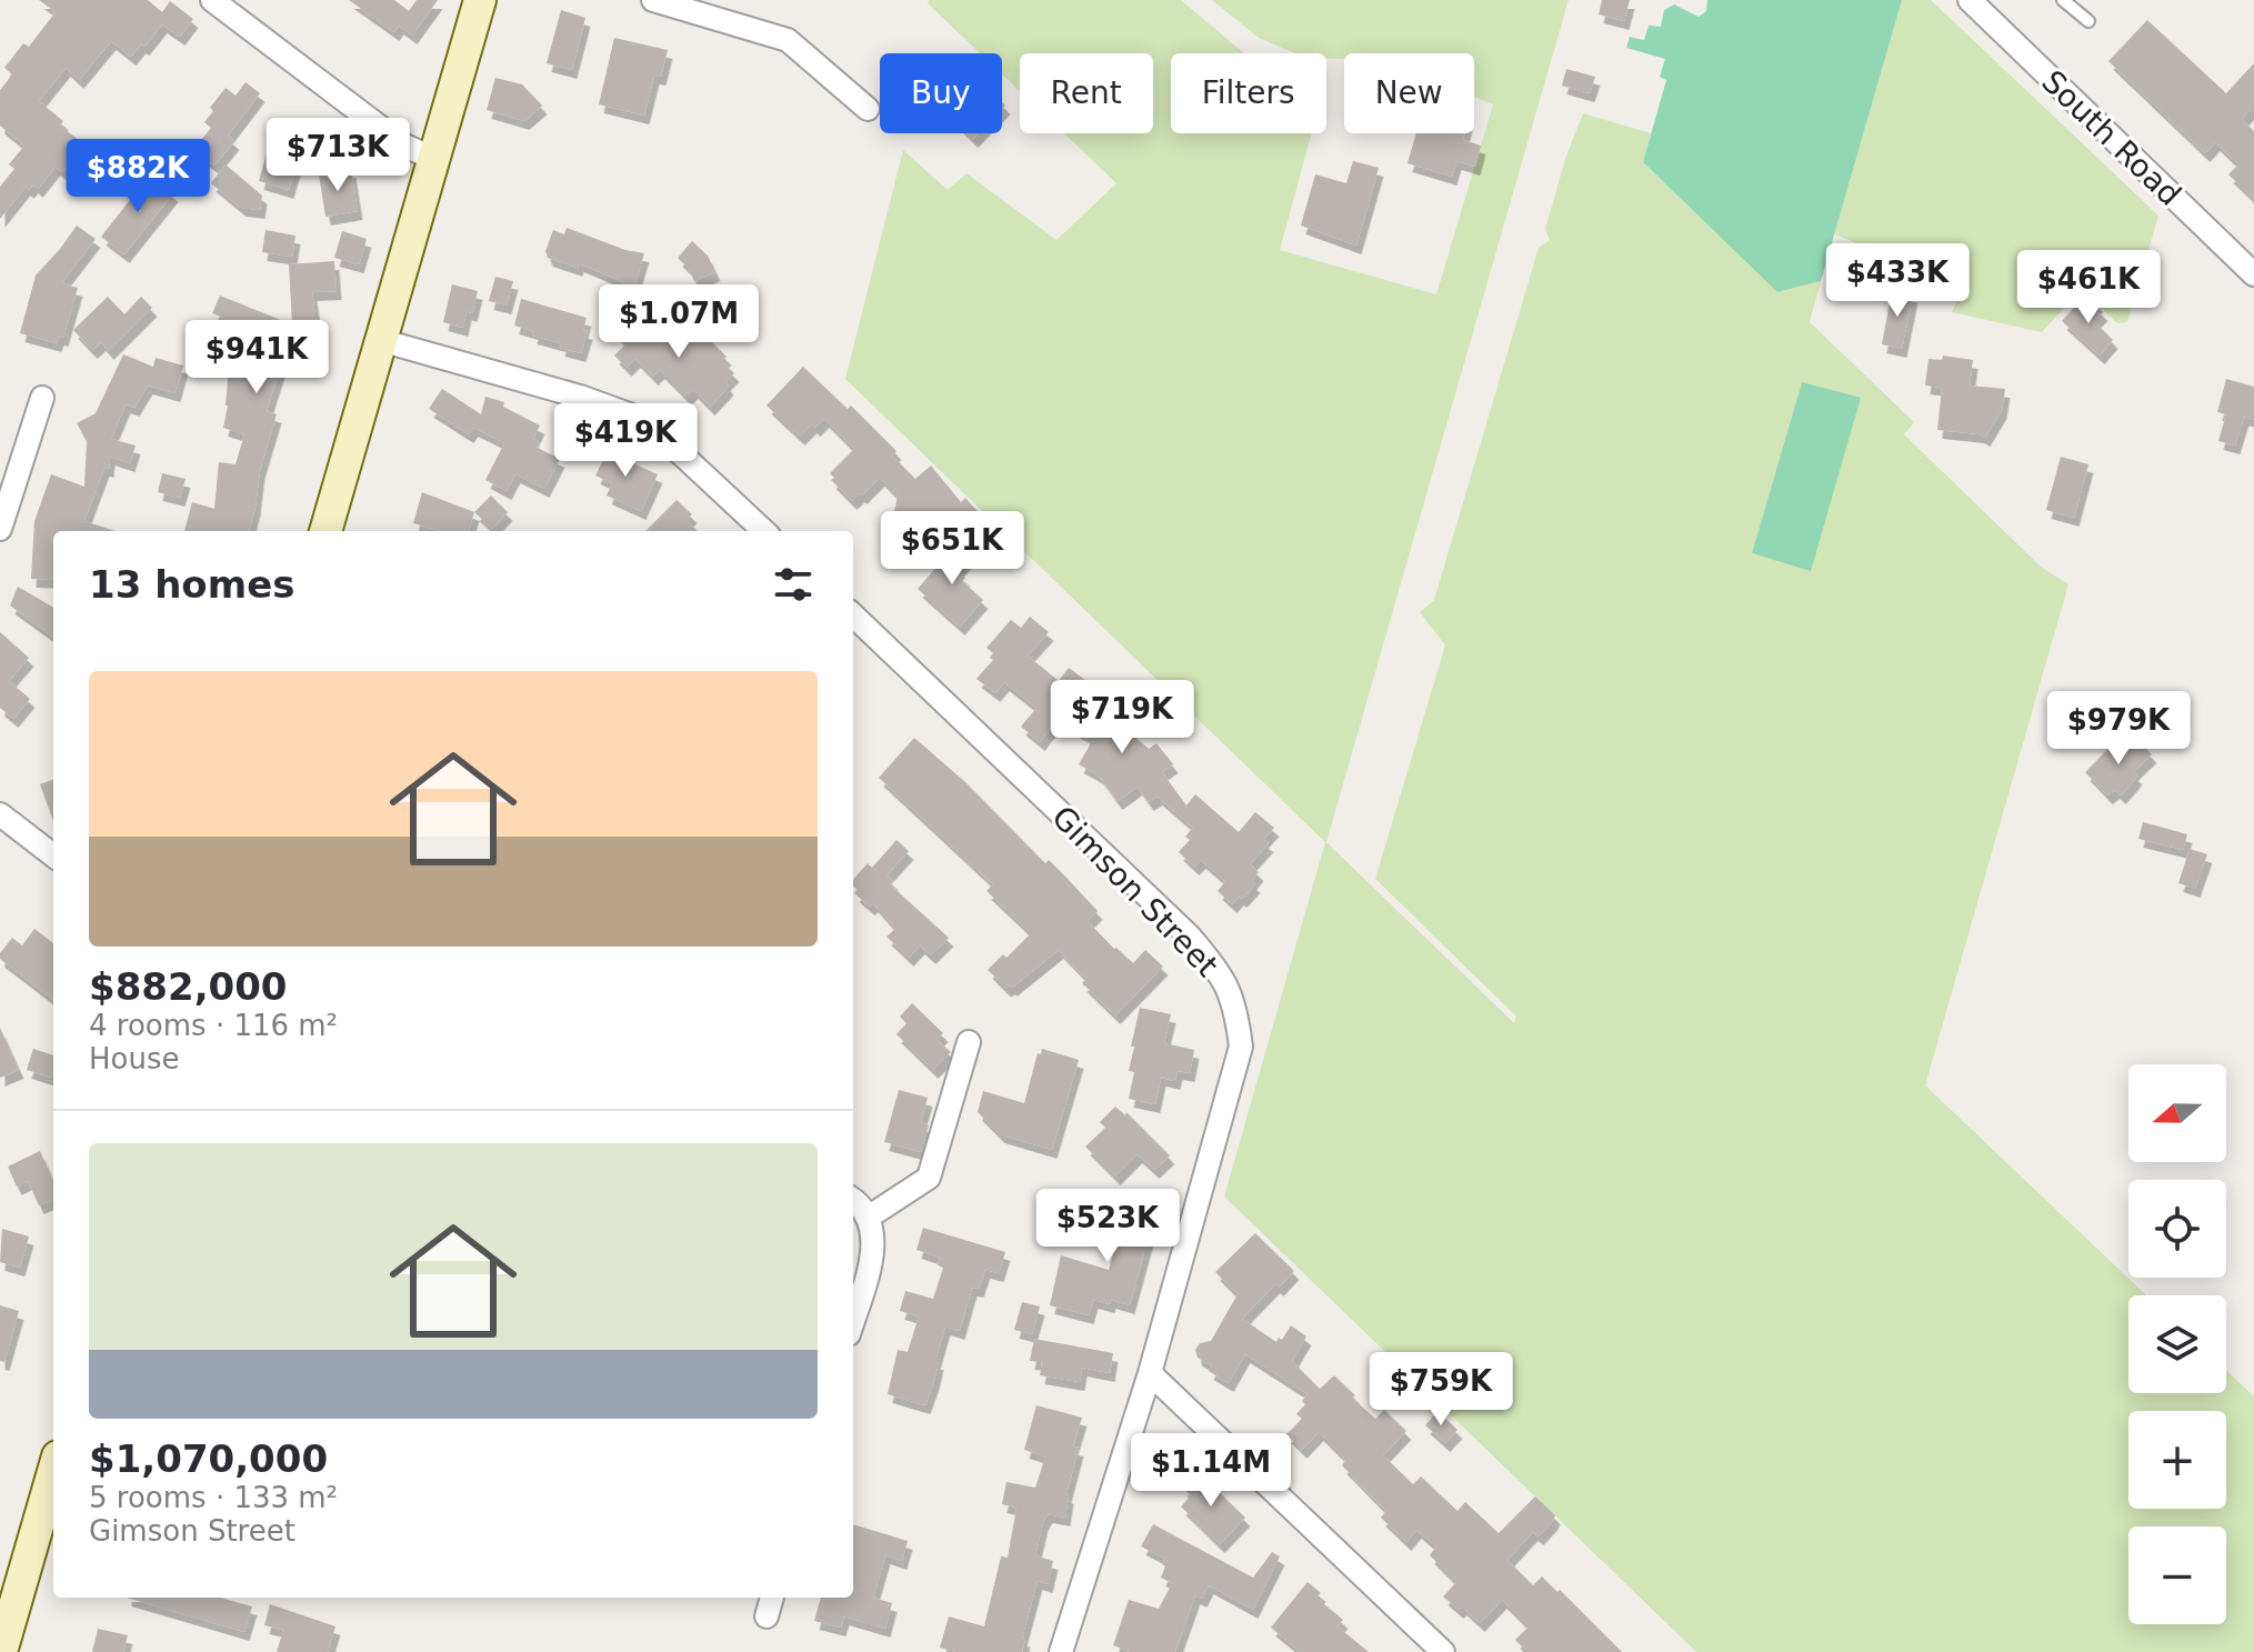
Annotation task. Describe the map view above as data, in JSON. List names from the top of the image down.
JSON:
{
  "streets": {
    "street": ["South Road", "Gimson Street"]
  },
  "north": "left",
  "page": {
    "chip": [
      "Buy",
      "Rent",
      "Filters",
      "New"
    ],
    "price": [
      "$713K",
      "$882K",
      "$433K",
      "$461K",
      "$1.07M",
      "$941K",
      "$419K",
      "$651K",
      "$719K",
      "$979K",
      "$523K",
      "$759K",
      "$1.14M"
    ],
    "heading": "13 homes",
    "list": [
      {
        "name": "$882,000",
        "note": "4 rooms · 116 m² · House"
      },
      {
        "name": "$1,070,000",
        "note": "5 rooms · 133 m² · Gimson Street"
      }
    ],
    "map_buttons": ["+", "−"]
  }
}
